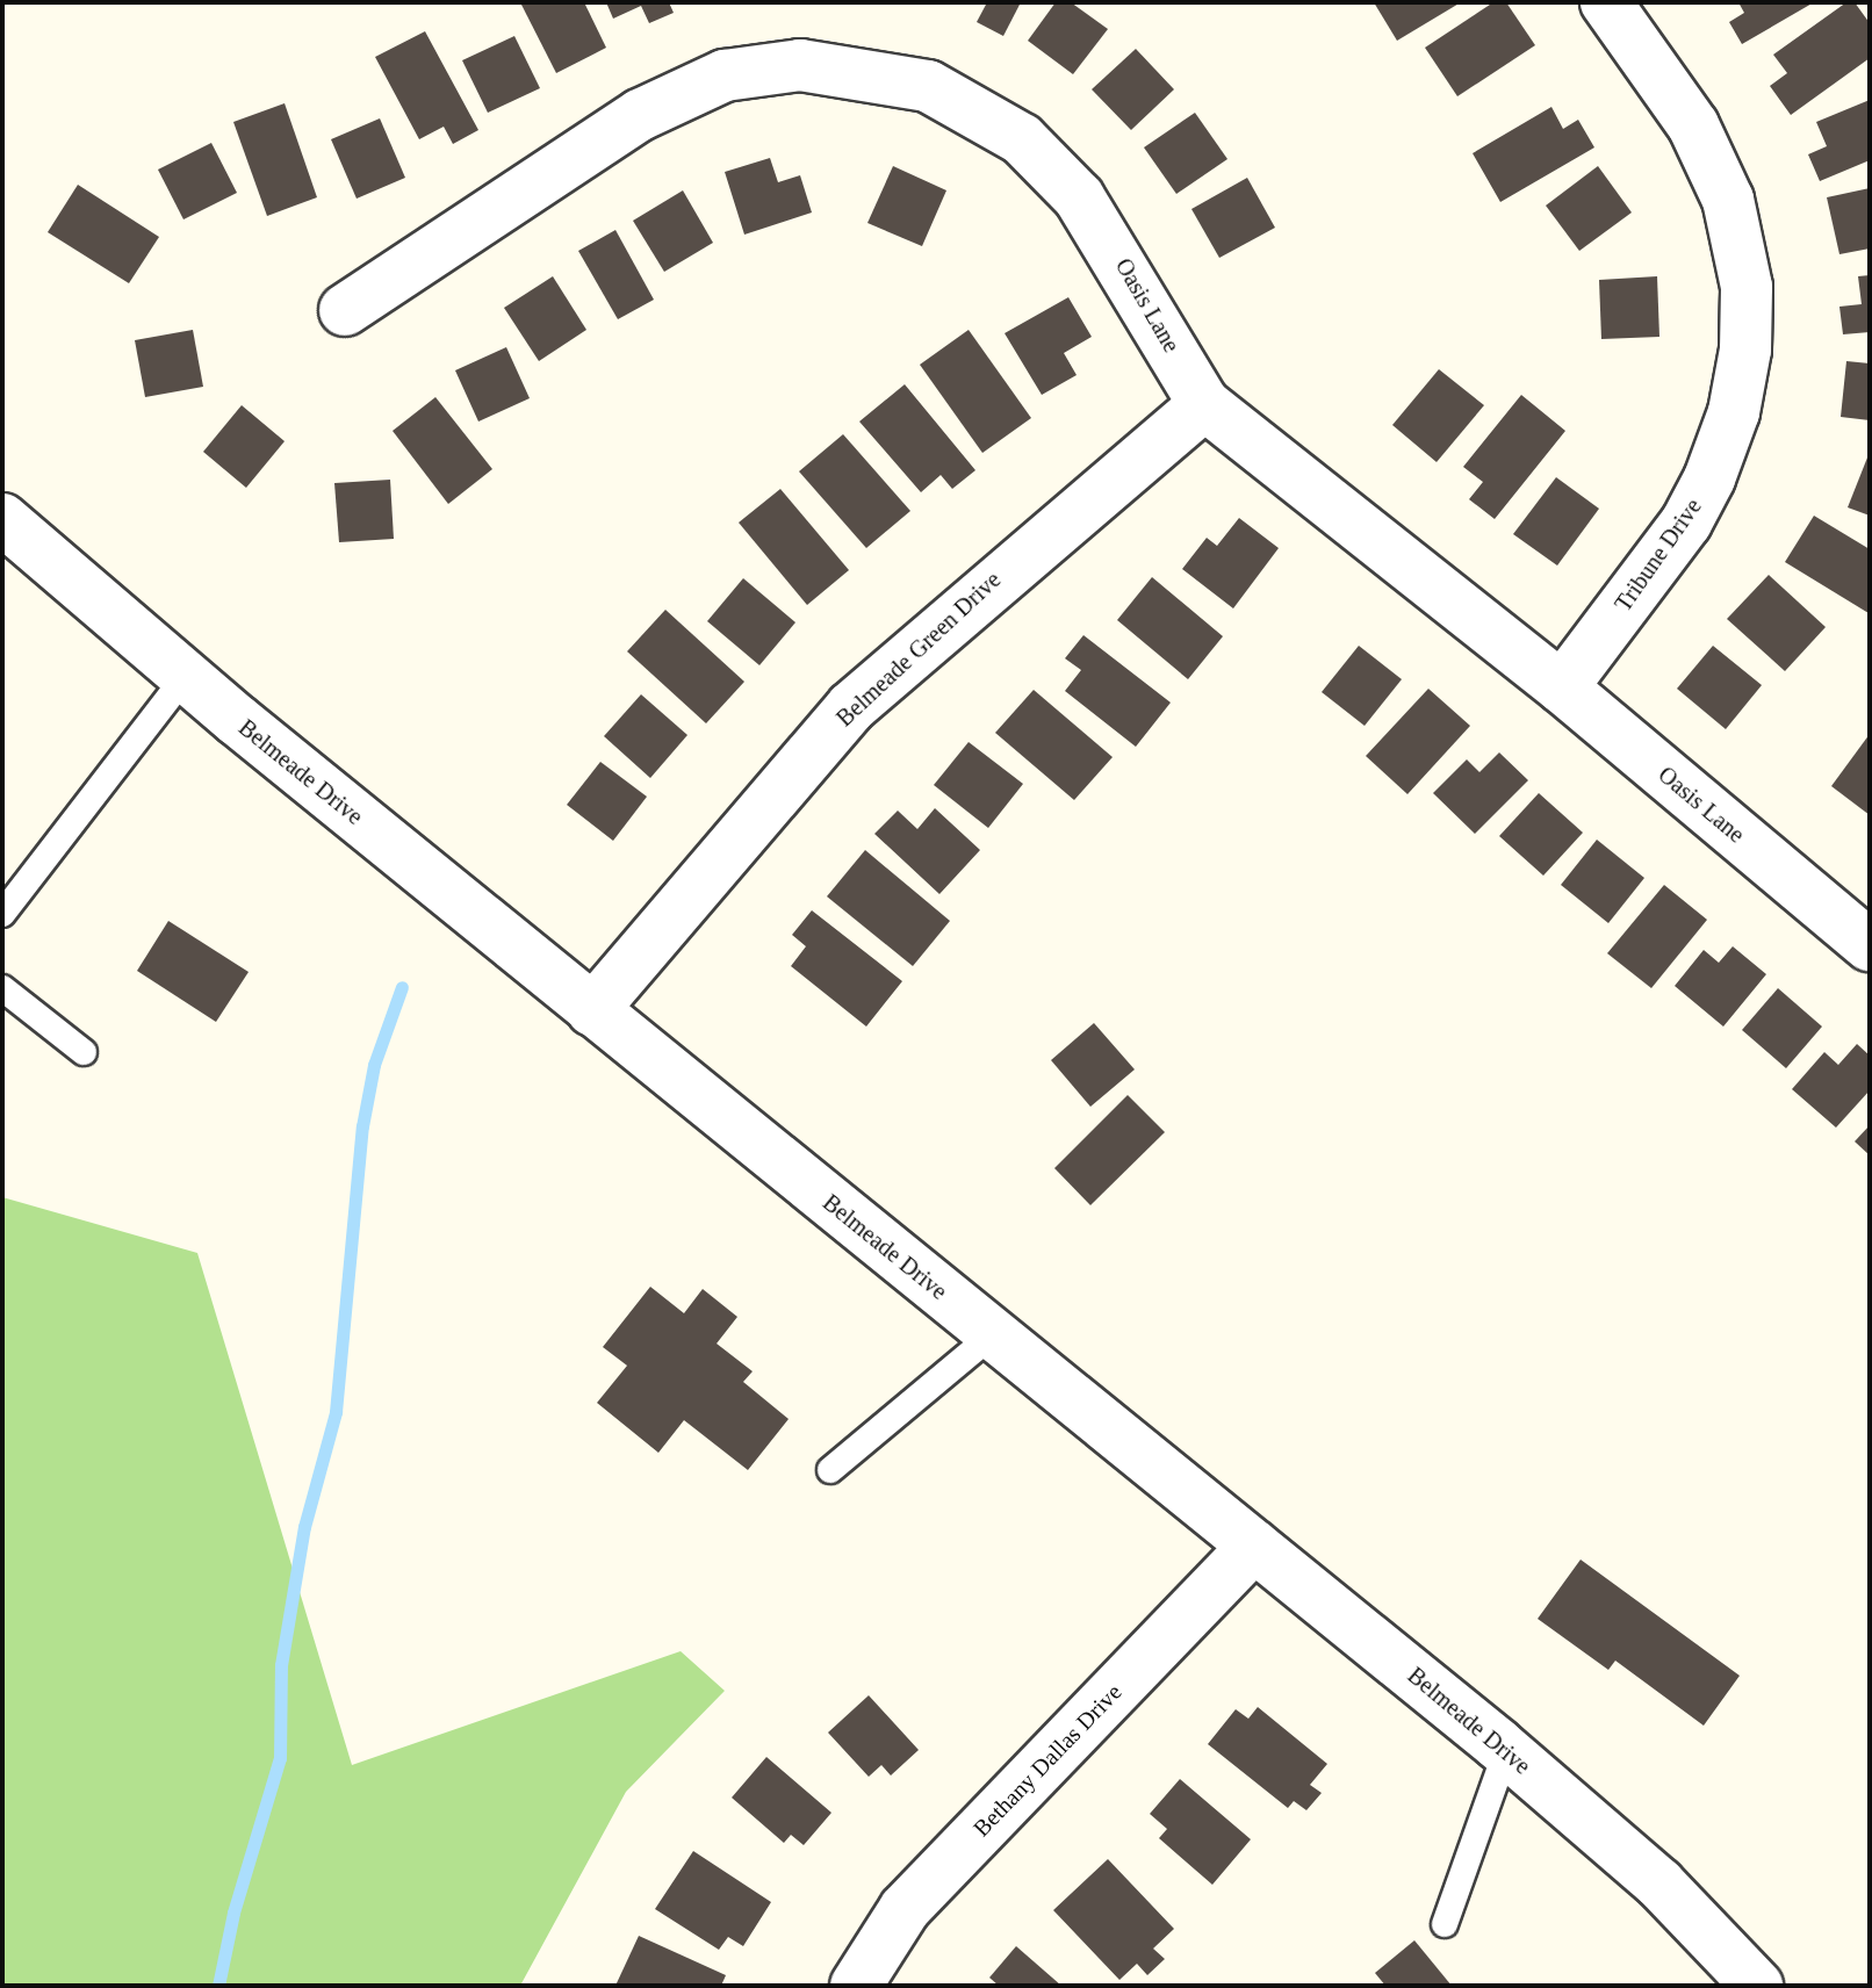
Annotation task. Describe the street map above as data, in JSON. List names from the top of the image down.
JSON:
{
  "streets": {
    "street": [
      "Oasis Lane",
      "Tribune Drive",
      "Belmeade Green Drive",
      "Belmeade Drive",
      "Bethany Dallas Drive"
    ]
  },
  "crossings": [
    ["Oasis Lane", "Tribune Drive"],
    ["Oasis Lane", "Belmeade Green Drive"],
    ["Belmeade Green Drive", "Belmeade Drive"],
    ["Belmeade Drive", "Bethany Dallas Drive"]
  ]
}
